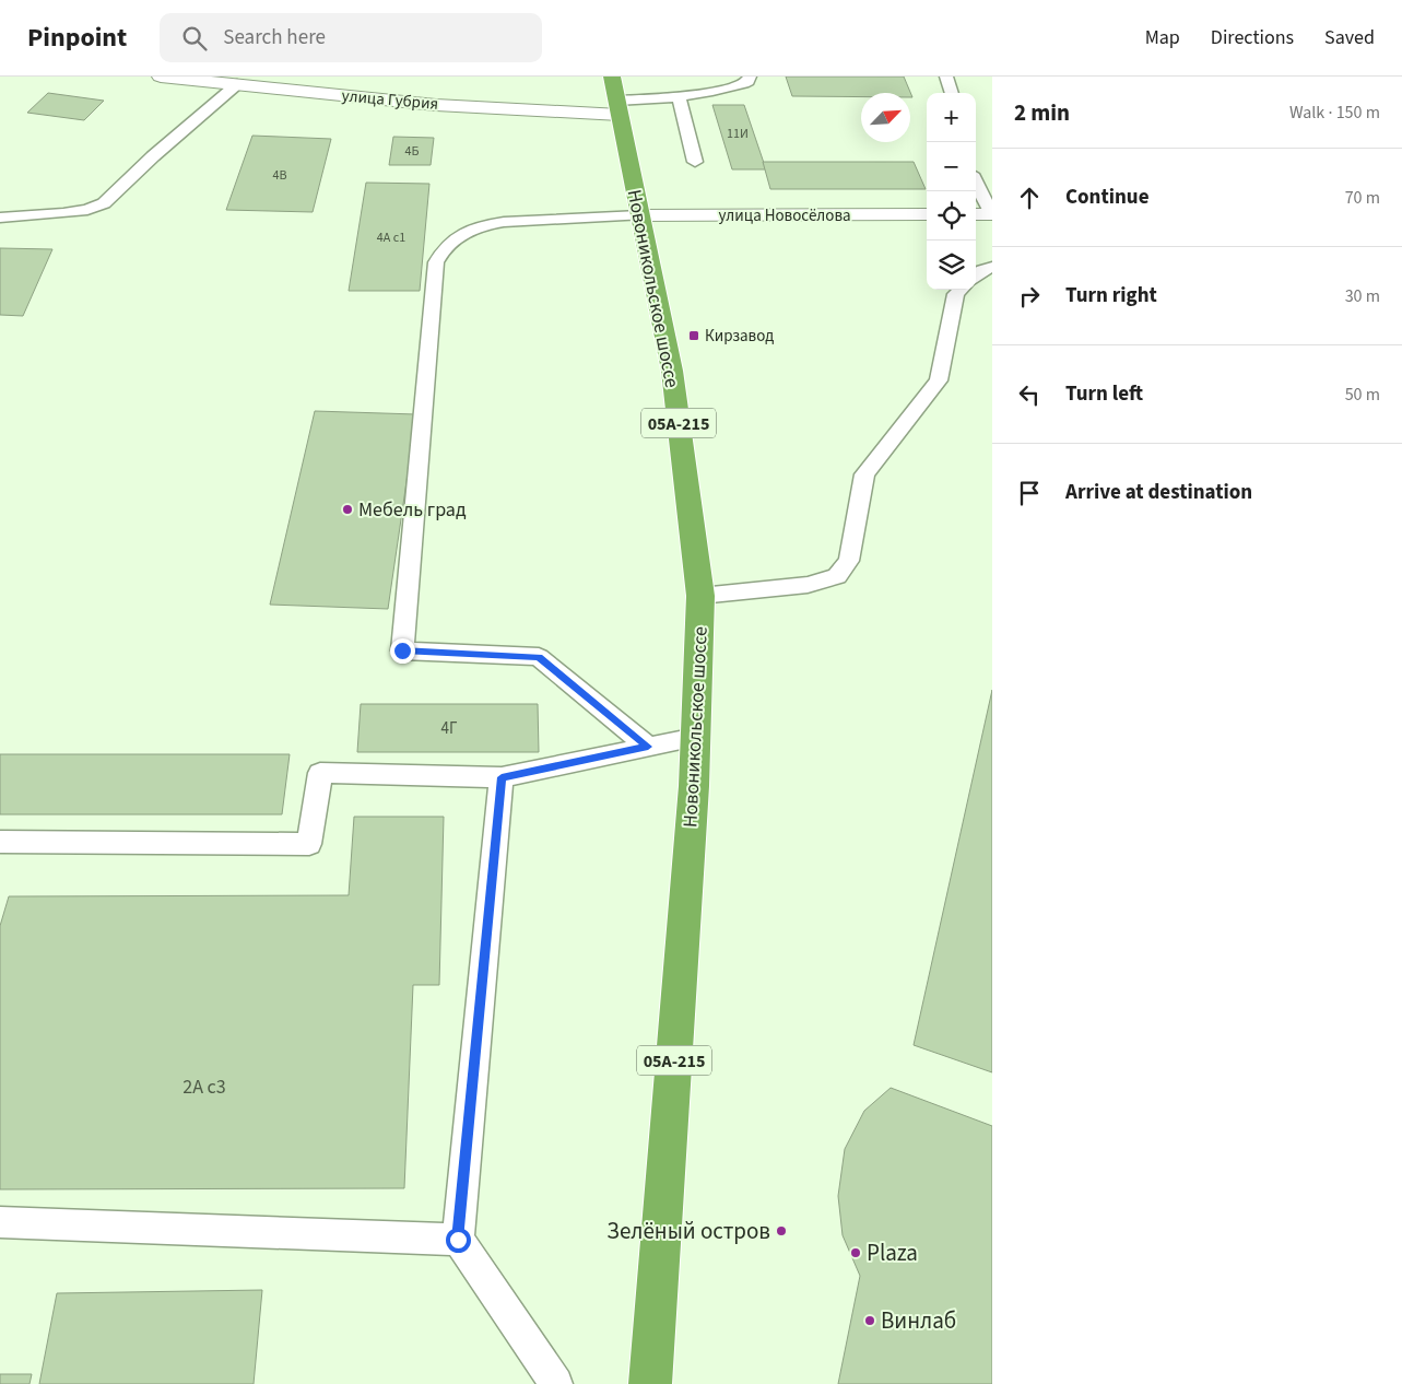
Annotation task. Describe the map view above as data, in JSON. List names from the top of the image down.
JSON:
{
  "streets": {
    "highway": ["Новоникольское шоссе", "05А-215"],
    "street": ["улица Губрия", "улица Новосёлова"]
  },
  "crossings": [
    ["улица Губрия", "Новоникольское шоссе"],
    ["улица Новосёлова", "Новоникольское шоссе"]
  ],
  "places": {
    "transit": ["Кирзавод"],
    "other": [
      "Мебель град",
      "Зелёный остров",
      "Plaza",
      "Винлаб"
    ]
  },
  "house_numbers": [
    "11И",
    "4Б",
    "4В",
    "4А с1",
    "4Г",
    "2А с3"
  ],
  "north": "top right",
  "page": {
    "header": "Pinpoint",
    "search": "Search here",
    "nav": ["Map", "Directions", "Saved"],
    "heading": ["2 min", "Walk · 150 m"],
    "map_buttons": ["+", "−"],
    "list": [
      ["Continue", "70 m"],
      ["Turn right", "30 m"],
      ["Turn left", "50 m"],
      "Arrive at destination"
    ]
  }
}
